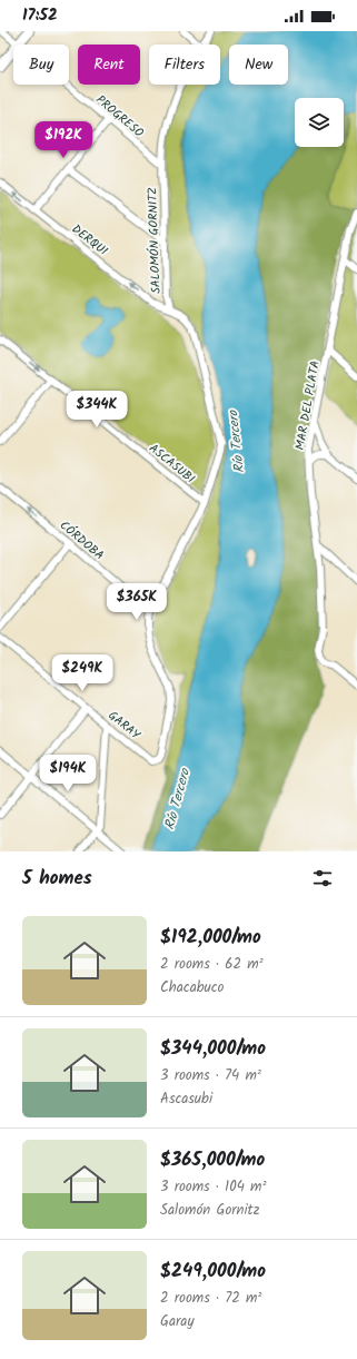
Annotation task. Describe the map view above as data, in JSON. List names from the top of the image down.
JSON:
{
  "streets": {
    "street": [
      "PROGRESO",
      "DERQUI",
      "SALOMÓN GORNITZ",
      "MAR DEL PLATA",
      "ASCASUBI",
      "CÓRDOBA",
      "GARAY"
    ]
  },
  "crossings": [
    ["PROGRESO", "SALOMÓN GORNITZ"],
    ["DERQUI", "SALOMÓN GORNITZ"],
    ["SALOMÓN GORNITZ", "ASCASUBI"],
    ["SALOMÓN GORNITZ", "CÓRDOBA"],
    ["SALOMÓN GORNITZ", "GARAY"]
  ],
  "one_way": ["CÓRDOBA"],
  "water": ["Río Tercero"],
  "page": {
    "status": "17:52",
    "chip": [
      "Buy",
      "Rent",
      "Filters",
      "New"
    ],
    "price": [
      "$192K",
      "$344K",
      "$365K",
      "$249K",
      "$194K"
    ],
    "heading": "5 homes",
    "list": [
      {
        "name": "$192,000/mo",
        "note": "2 rooms · 62 m² · Chacabuco"
      },
      {
        "name": "$344,000/mo",
        "note": "3 rooms · 74 m² · Ascasubi"
      },
      {
        "name": "$365,000/mo",
        "note": "3 rooms · 104 m² · Salomón Gornitz"
      },
      {
        "name": "$249,000/mo",
        "note": "2 rooms · 72 m² · Garay"
      }
    ]
  }
}
